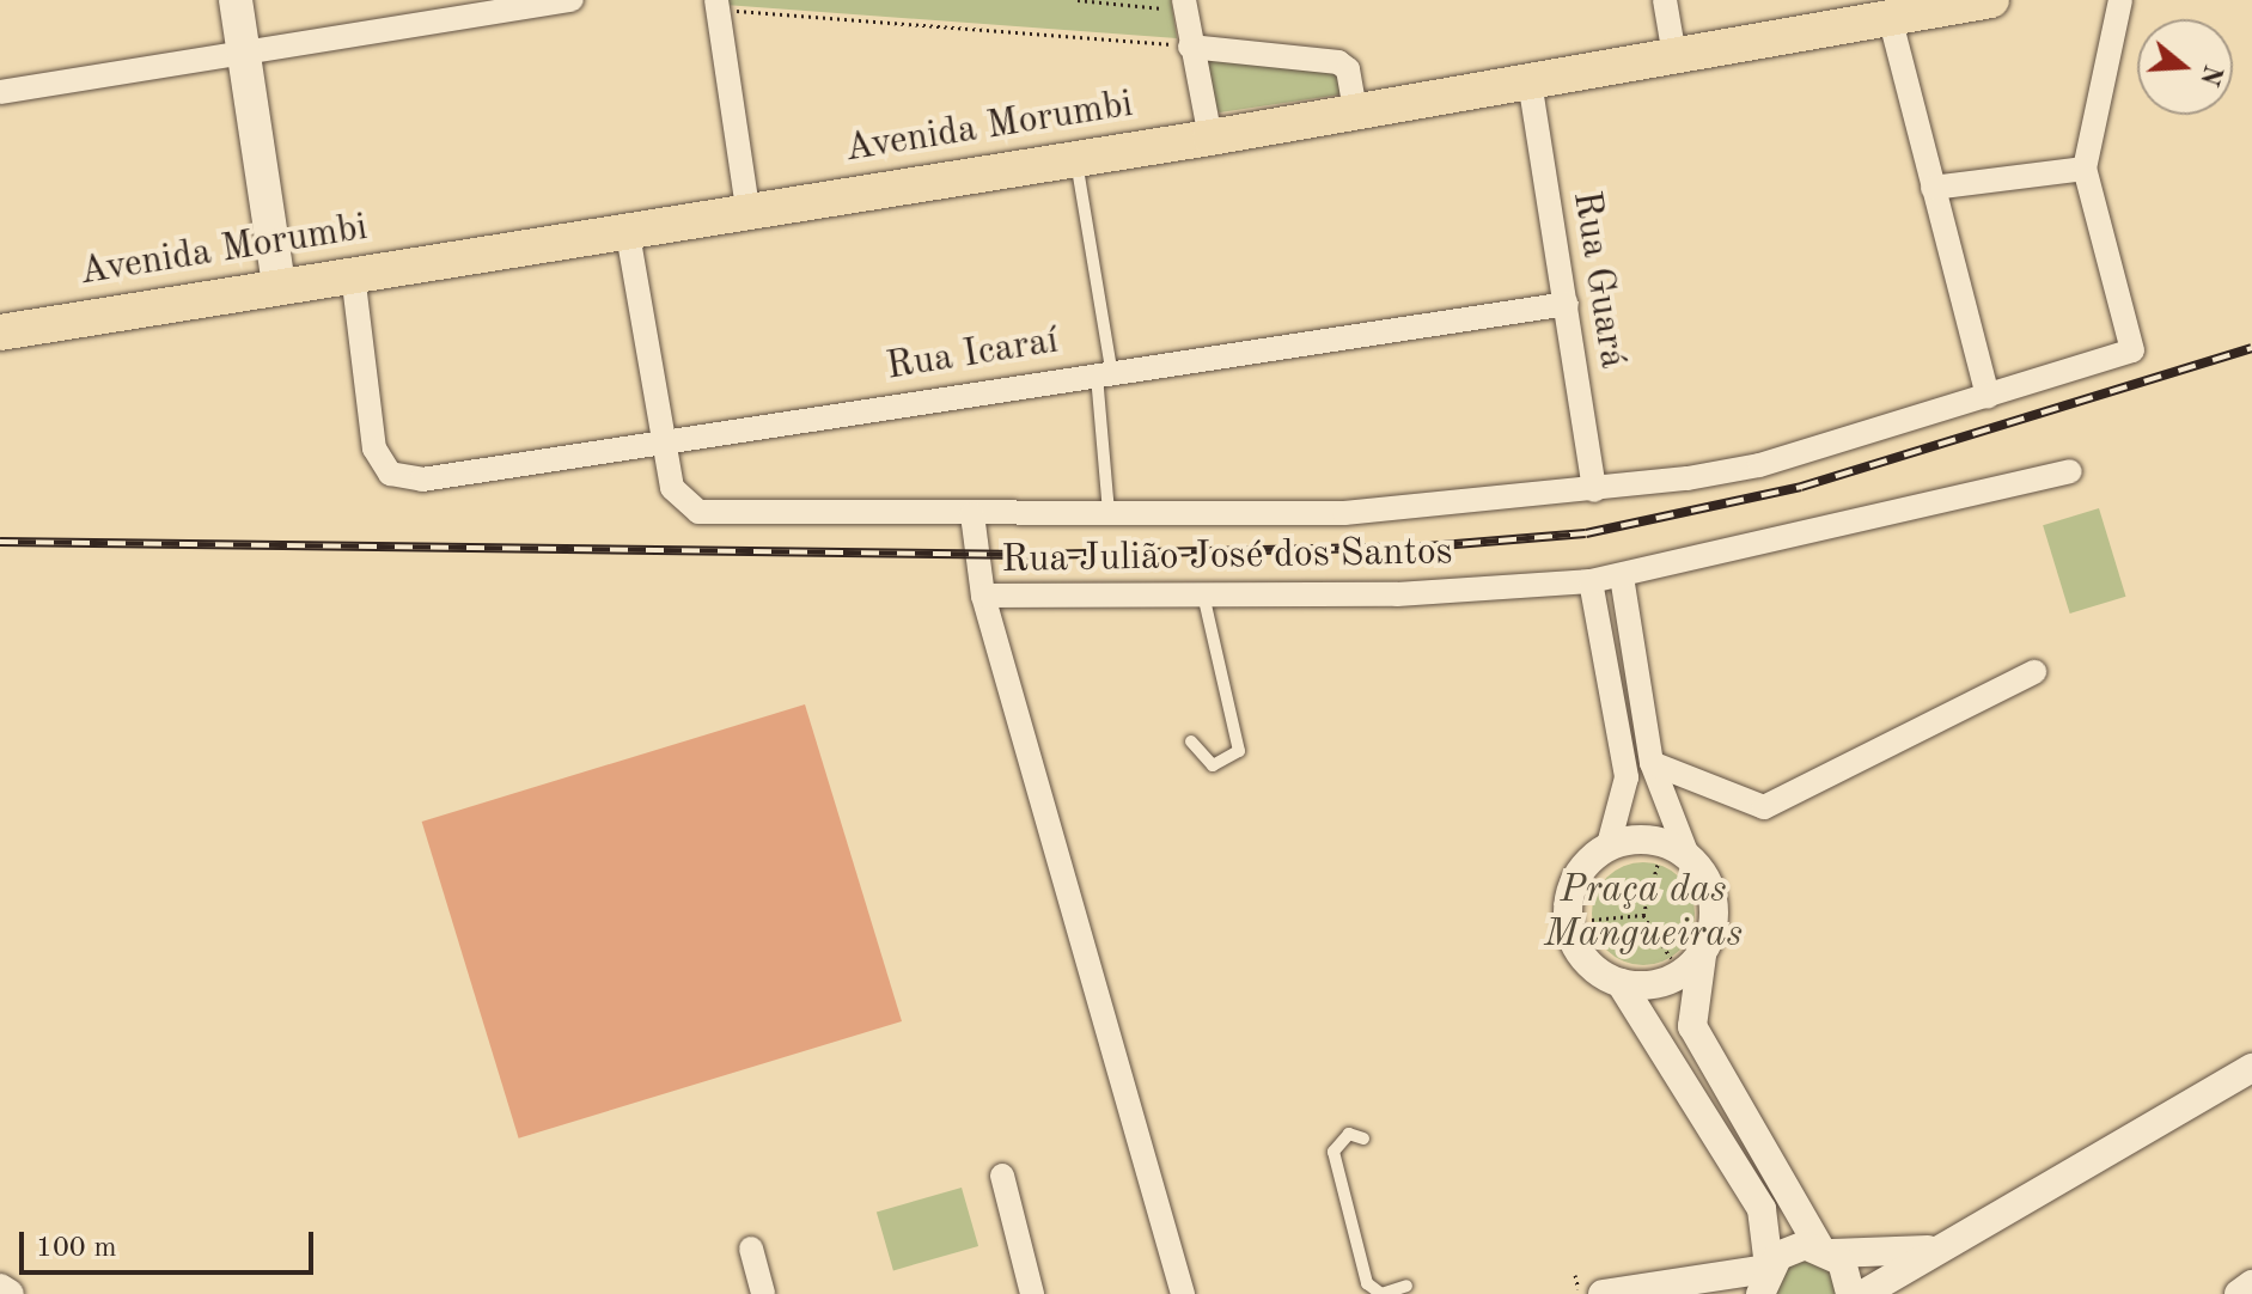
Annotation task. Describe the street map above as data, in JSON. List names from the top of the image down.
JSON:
{
  "streets": {
    "main road": ["Avenida Morumbi"],
    "street": ["Rua Guará", "Rua Icaraí", "Rua Julião José dos Santos"]
  },
  "crossings": [
    ["Avenida Morumbi", "Rua Guará"],
    ["Avenida Morumbi", "Rua Icaraí"],
    ["Rua Guará", "Rua Icaraí"]
  ],
  "parks": ["Praça das Mangueiras"],
  "scale_bar": "100 m",
  "north": "right"
}
